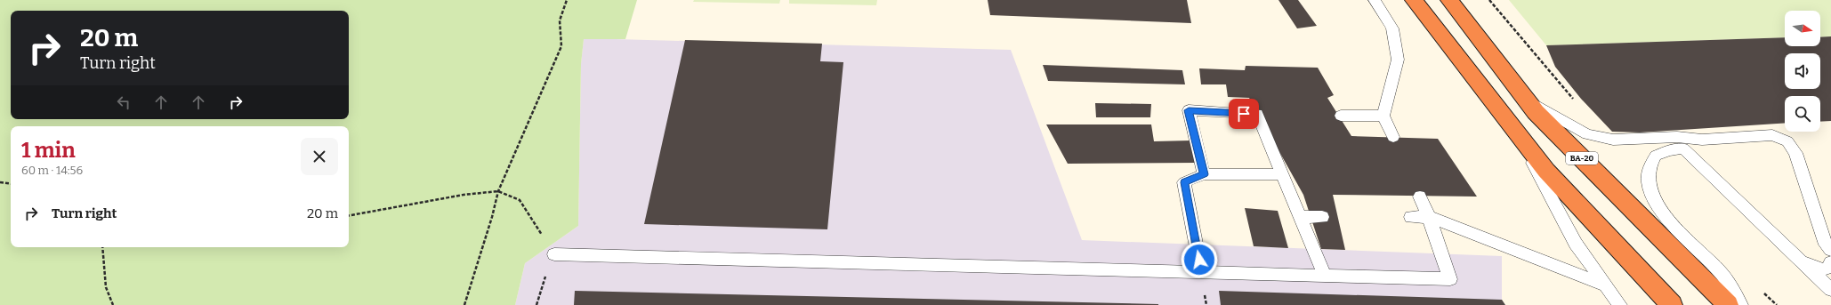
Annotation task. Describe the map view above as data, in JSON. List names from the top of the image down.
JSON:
{
  "streets": {
    "highway": ["BA-20"]
  },
  "north": "right",
  "page": {
    "turn": ["20 m", "Turn right"],
    "heading": ["1 min", "60 m · 14:56"],
    "list": [
      {
        "name": "Turn right",
        "value": "20 m"
      }
    ]
  }
}
